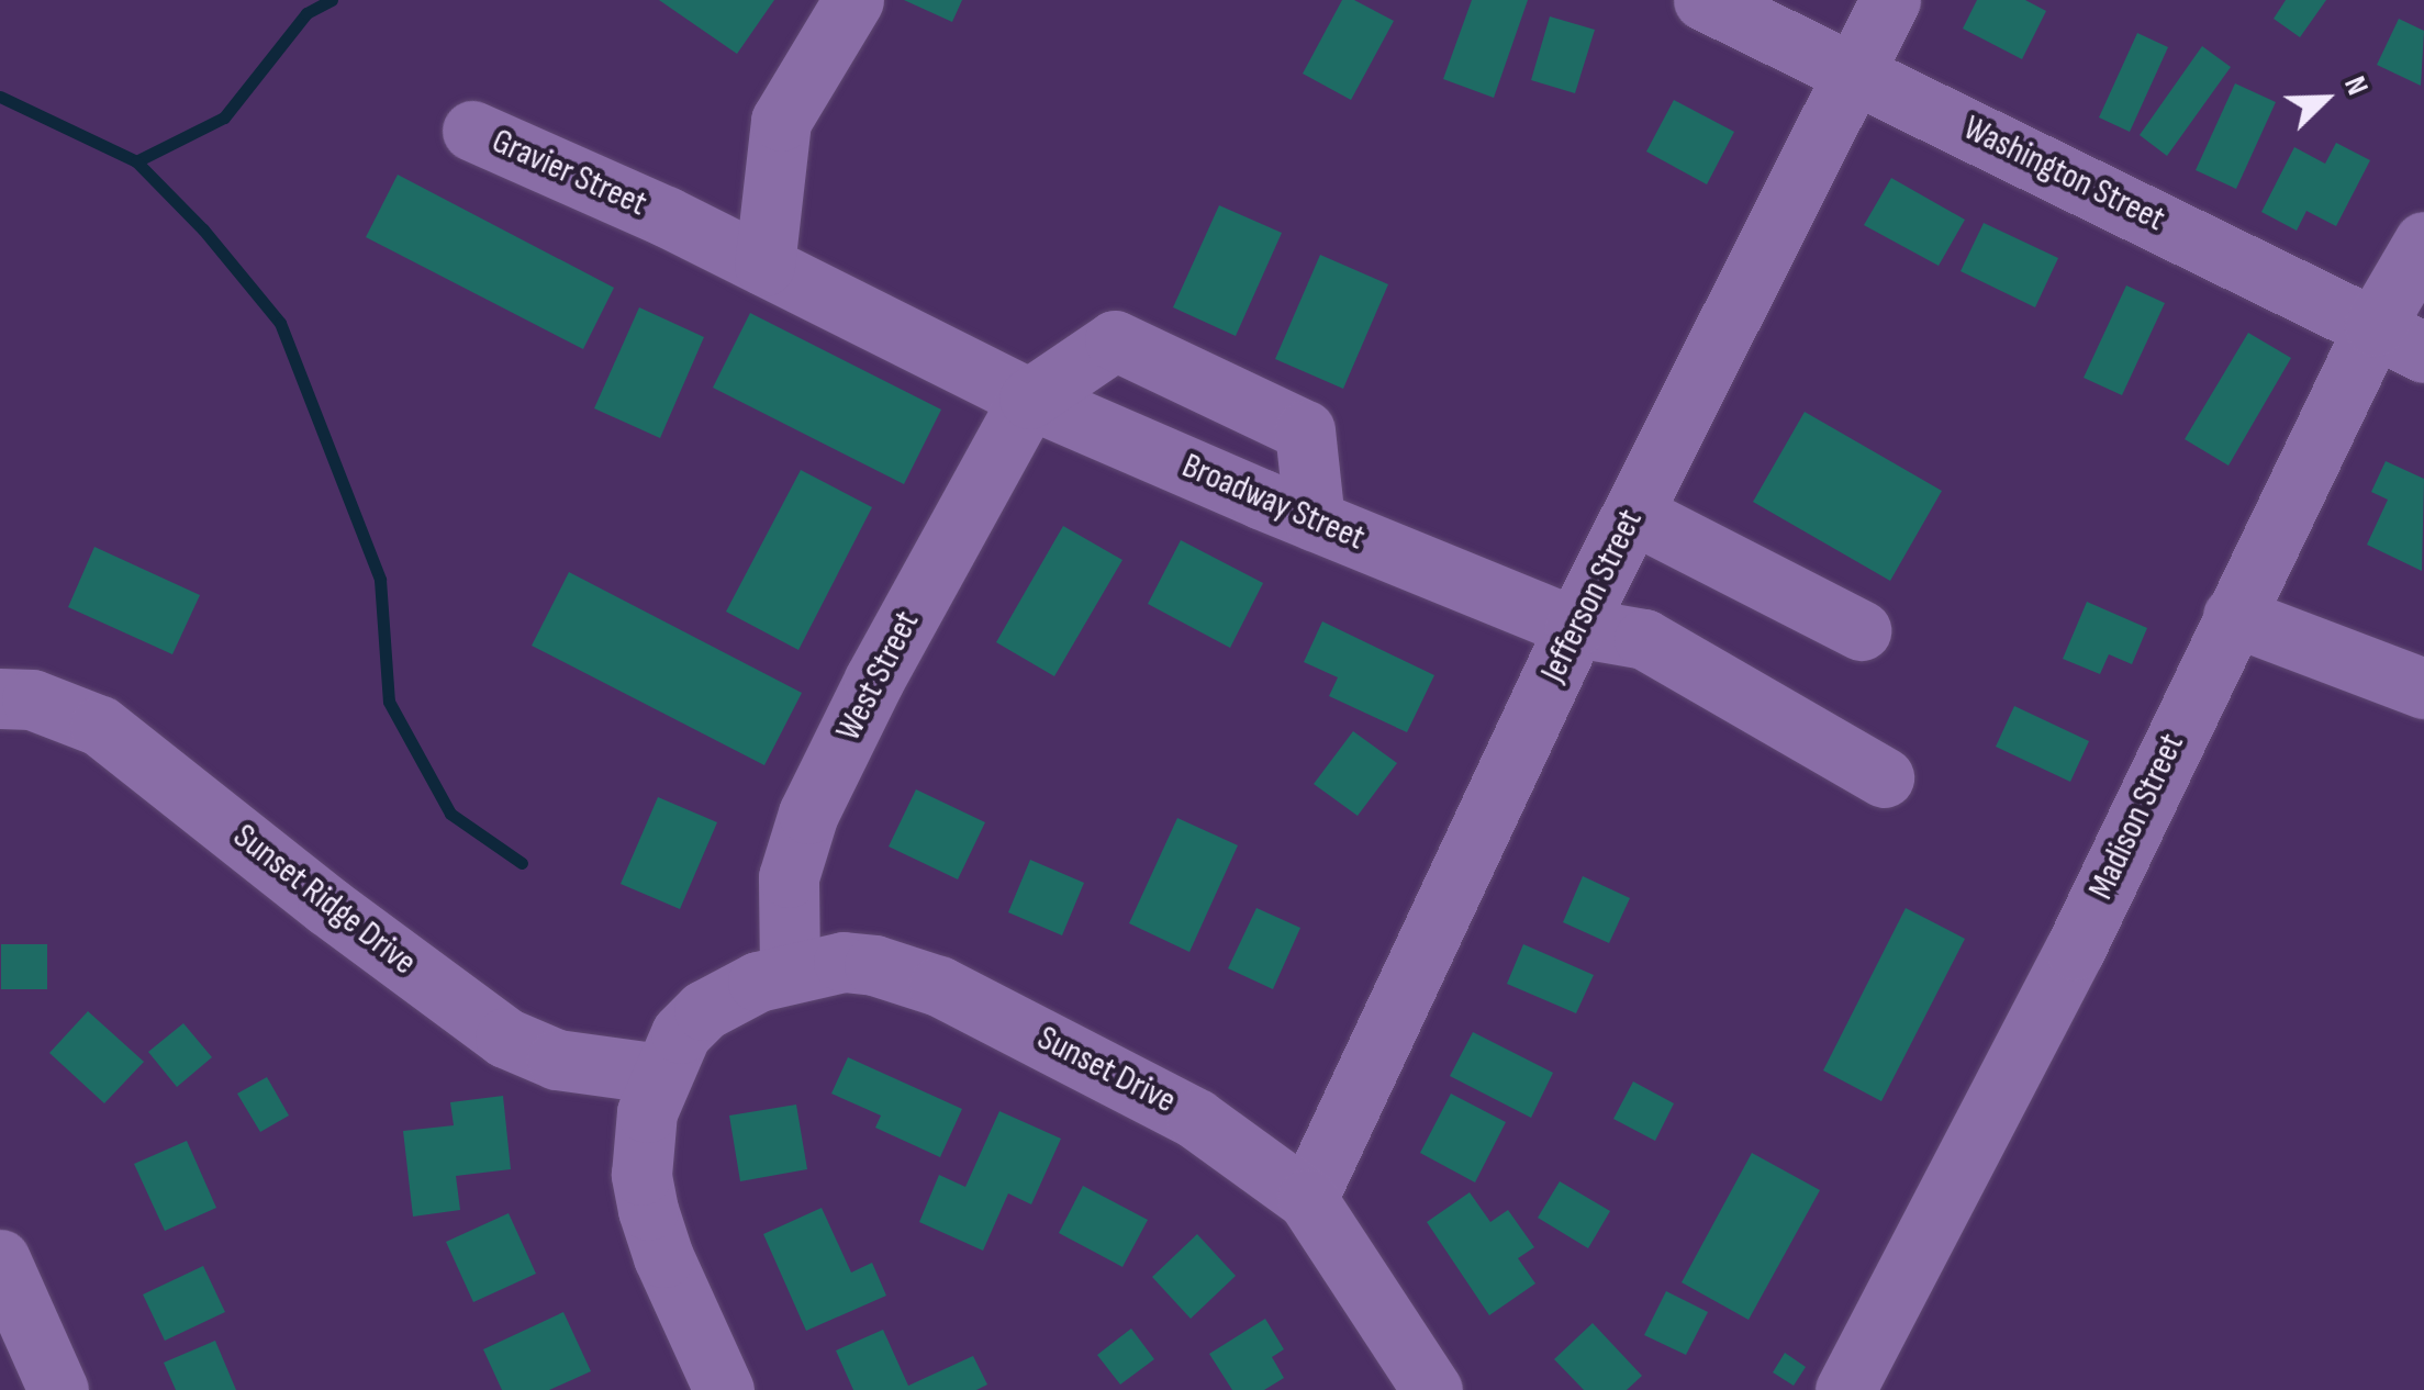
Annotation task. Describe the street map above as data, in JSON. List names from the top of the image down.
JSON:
{
  "streets": {
    "street": [
      "Gravier Street",
      "Washington Street",
      "Broadway Street",
      "Jefferson Street",
      "West Street",
      "Madison Street",
      "Sunset Ridge Drive",
      "Sunset Drive"
    ]
  },
  "crossings": [
    ["Gravier Street", "Broadway Street"],
    ["Washington Street", "Jefferson Street"],
    ["Washington Street", "Madison Street"],
    ["Broadway Street", "Jefferson Street"],
    ["Broadway Street", "West Street"],
    ["Jefferson Street", "Sunset Drive"],
    ["West Street", "Sunset Drive"],
    ["Sunset Ridge Drive", "Sunset Drive"]
  ],
  "north": "top right"
}
